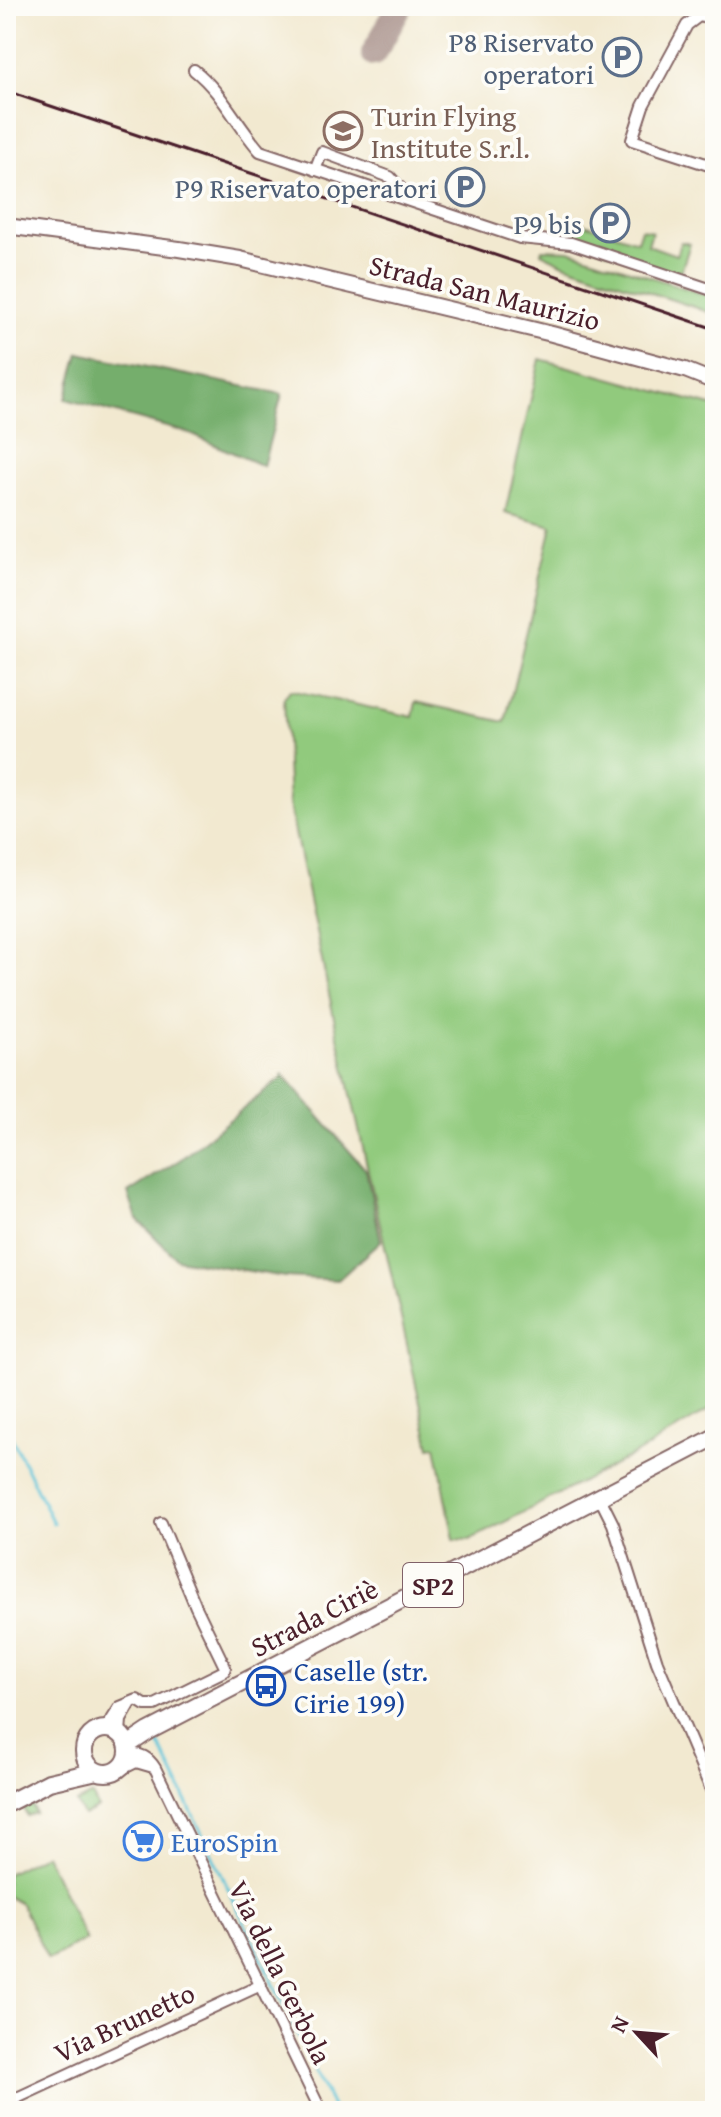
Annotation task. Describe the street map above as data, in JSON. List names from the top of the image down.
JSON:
{
  "streets": {
    "main road": ["Strada San Maurizio", "SP2", "Strada Ciriè"],
    "street": ["Via della Gerbola", "Via Brunetto"]
  },
  "crossings": [
    ["Via della Gerbola", "Via Brunetto"]
  ],
  "places": {
    "parking": ["P8 Riservato operatori", "P9 Riservato operatori", "P9 bis"],
    "school or university": ["Turin Flying Institute S.r.l."],
    "bus stop": ["Caselle (str. Cirie 199)"],
    "supermarket": ["EuroSpin"]
  },
  "north": "top left"
}
